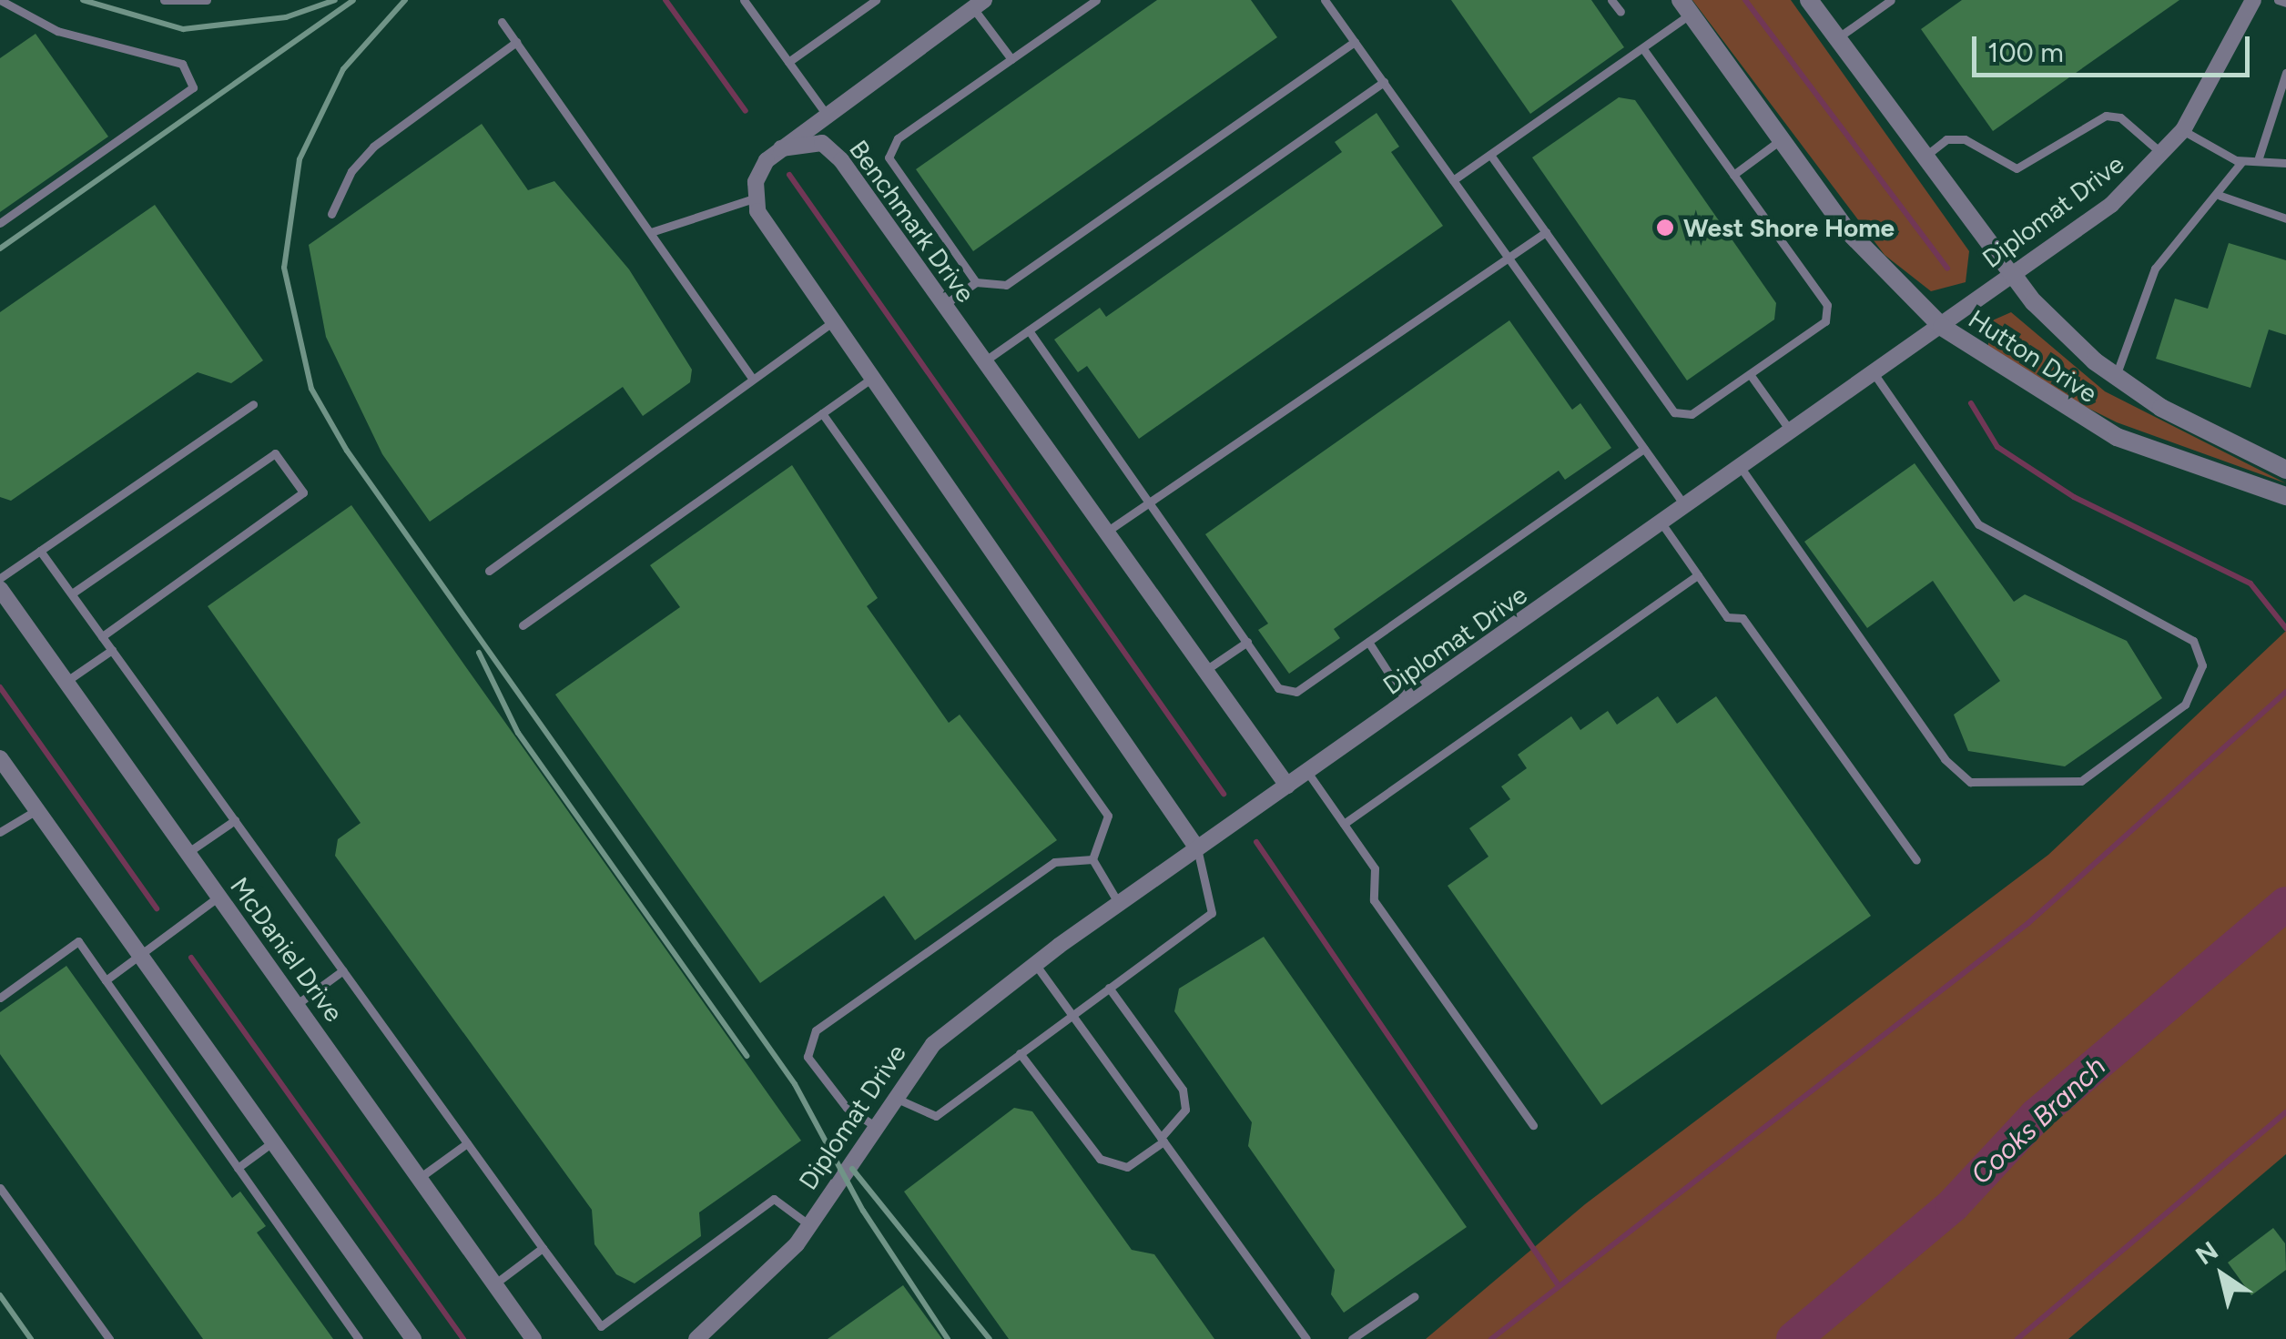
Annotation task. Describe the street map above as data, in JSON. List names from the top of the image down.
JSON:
{
  "streets": {
    "street": [
      "Diplomat Drive",
      "Benchmark Drive",
      "Hutton Drive",
      "McDaniel Drive"
    ]
  },
  "crossings": [
    ["Diplomat Drive", "Benchmark Drive"],
    ["Diplomat Drive", "Hutton Drive"]
  ],
  "water": ["Cooks Branch"],
  "places": ["West Shore Home"],
  "scale_bar": "100 m",
  "north": "top left"
}
